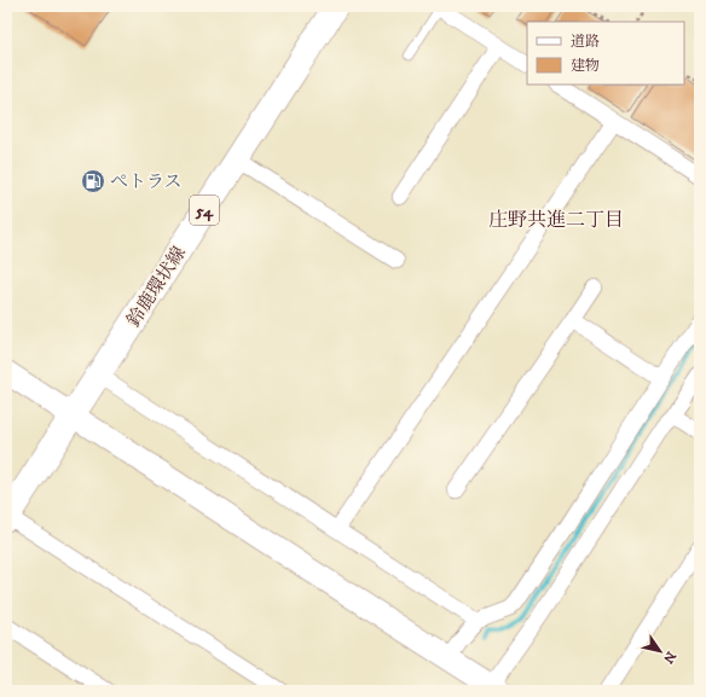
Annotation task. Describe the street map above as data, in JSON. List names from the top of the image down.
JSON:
{
  "streets": {
    "main road": ["54", "鈴鹿環状線"]
  },
  "districts": ["庄野共進二丁目"],
  "places": {
    "fuel station": ["ぺトラス"]
  },
  "legend": ["道路", "建物"],
  "north": "bottom right"
}
